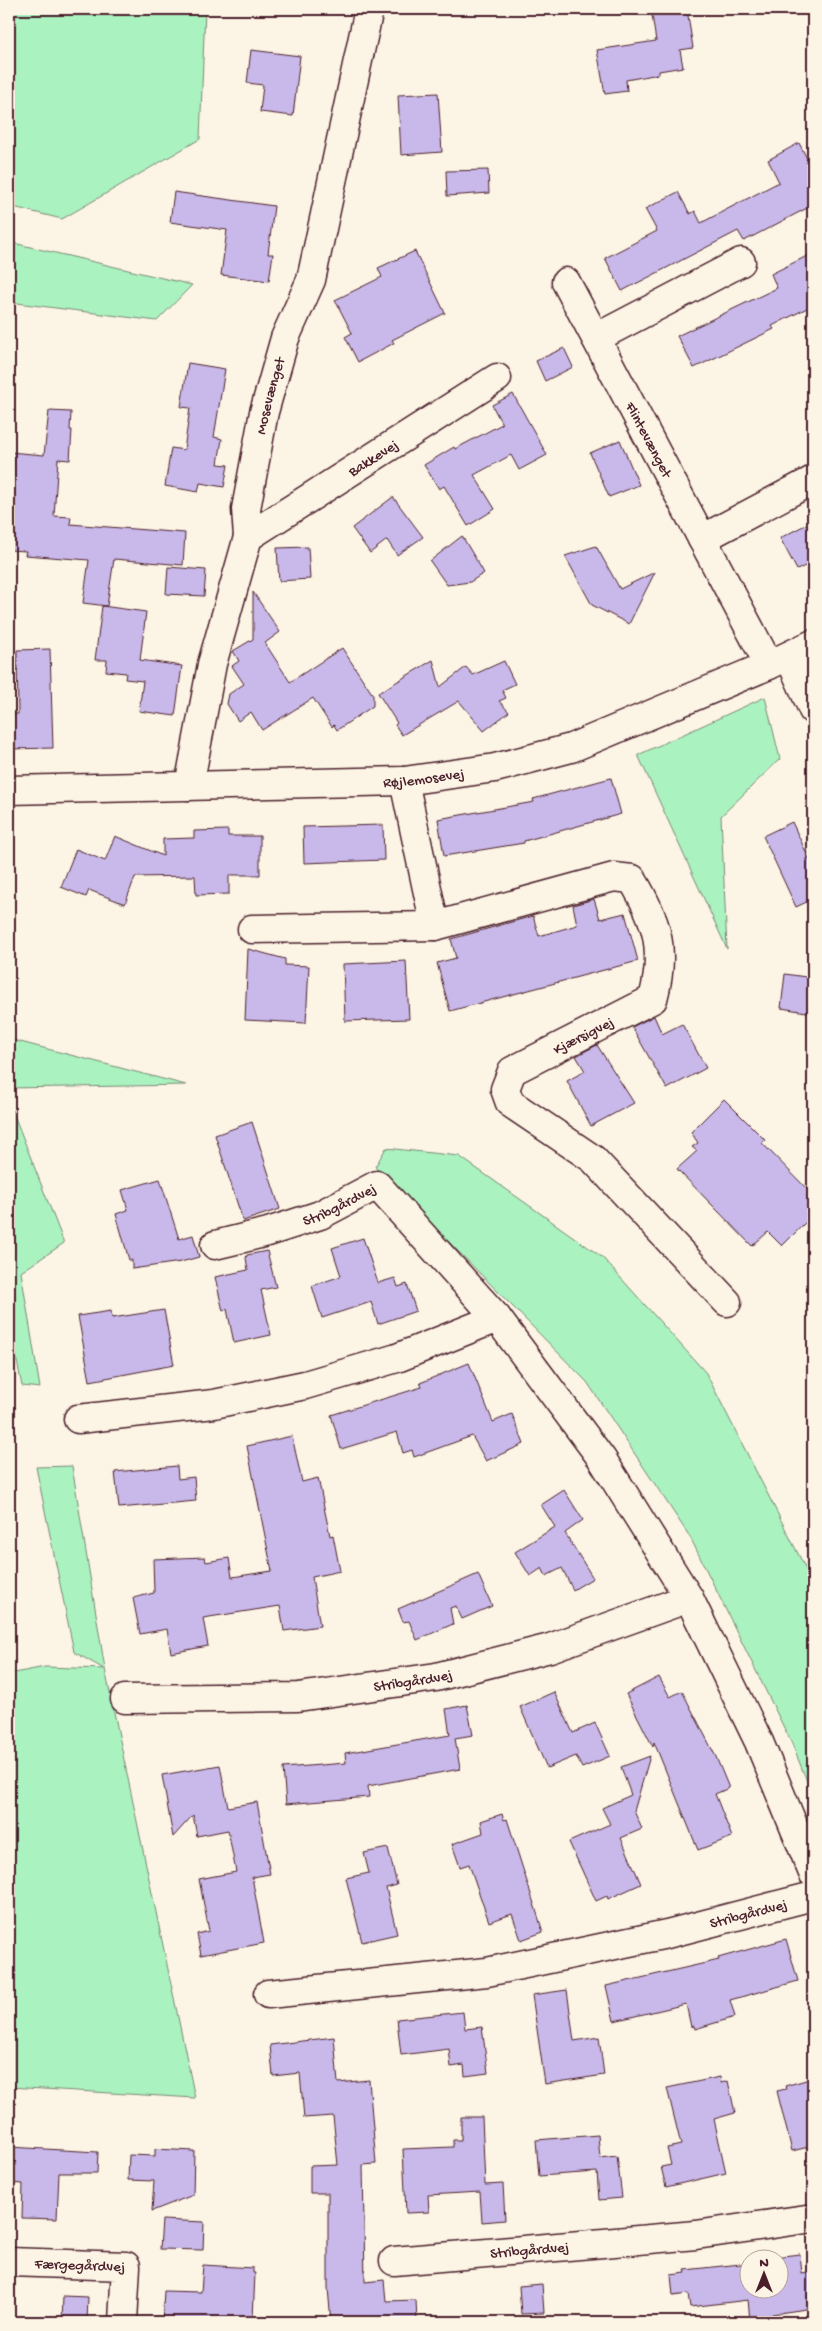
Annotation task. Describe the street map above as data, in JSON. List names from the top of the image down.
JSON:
{
  "streets": {
    "street": [
      "Mosevænget",
      "Flintevænget",
      "Bakkevej",
      "Røjlemosevej",
      "Kjærsigvej",
      "Stribgårdvej",
      "Færgegårdvej"
    ]
  },
  "crossings": [
    ["Mosevænget", "Bakkevej"],
    ["Mosevænget", "Røjlemosevej"],
    ["Flintevænget", "Røjlemosevej"]
  ],
  "north": "top"
}
